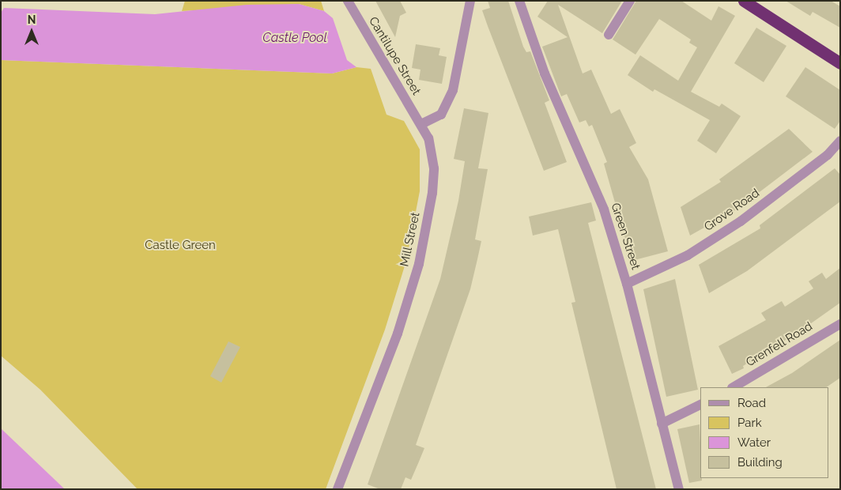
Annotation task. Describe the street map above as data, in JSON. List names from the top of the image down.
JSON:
{
  "streets": {
    "street": [
      "Cantilupe Street",
      "Grove Road",
      "Green Street",
      "Mill Street",
      "Grenfell Road"
    ]
  },
  "crossings": [
    ["Cantilupe Street", "Mill Street"],
    ["Grove Road", "Green Street"]
  ],
  "water": ["Castle Pool"],
  "parks": ["Castle Green"],
  "legend": [
    "Road",
    "Park",
    "Water",
    "Building"
  ],
  "north": "top"
}
